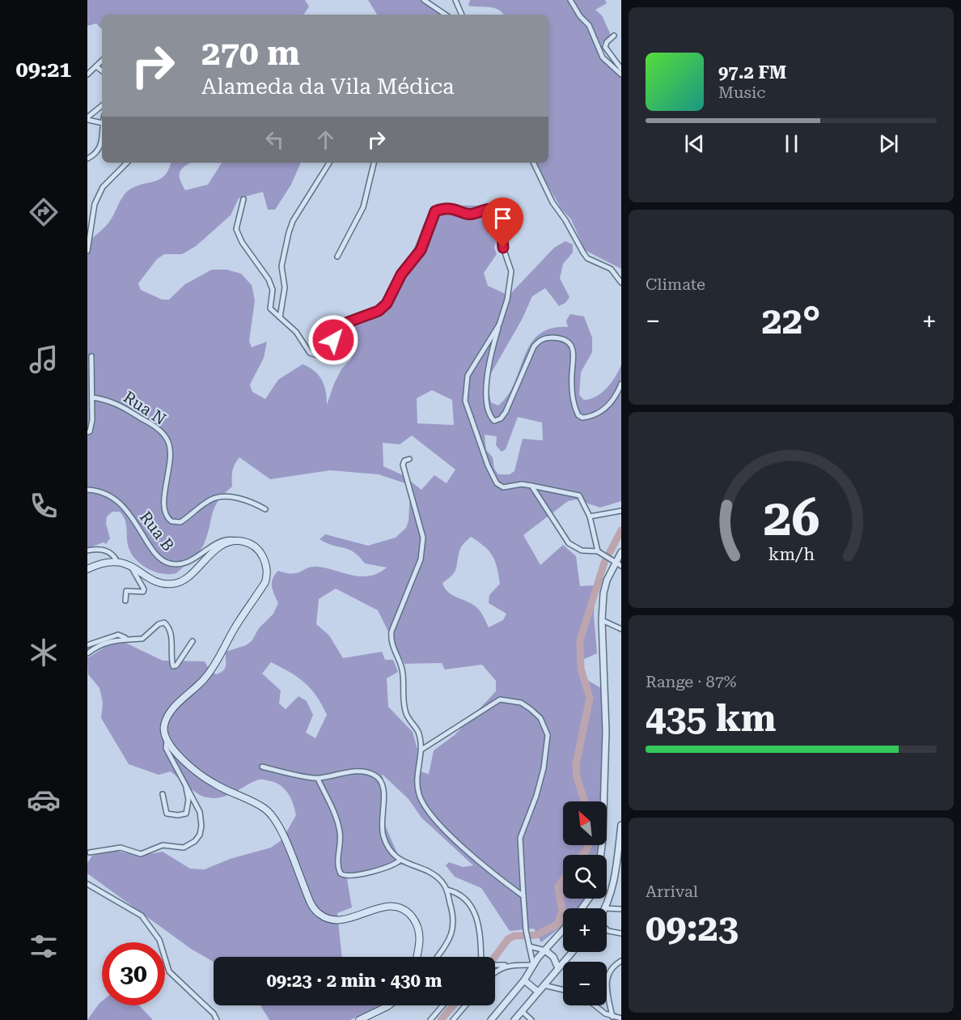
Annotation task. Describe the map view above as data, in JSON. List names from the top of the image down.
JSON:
{
  "streets": {
    "street": ["Rua N", "Rua B"]
  },
  "north": "top left",
  "page": {
    "tabs": "09:21",
    "turn": ["270 m", "Alameda da Vila Médica"],
    "song": ["97.2 FM", "Music"],
    "tile": [
      "Climate",
      ["Range · 87%", "435 km"],
      ["Arrival", "09:23"]
    ],
    "heat": ["−", "22°", "+"],
    "map_buttons": ["+", "−"],
    "limit": "30",
    "trip": "09:23 · 2 min · 430 m",
    "gauge": ["26", "km/h"]
  }
}
